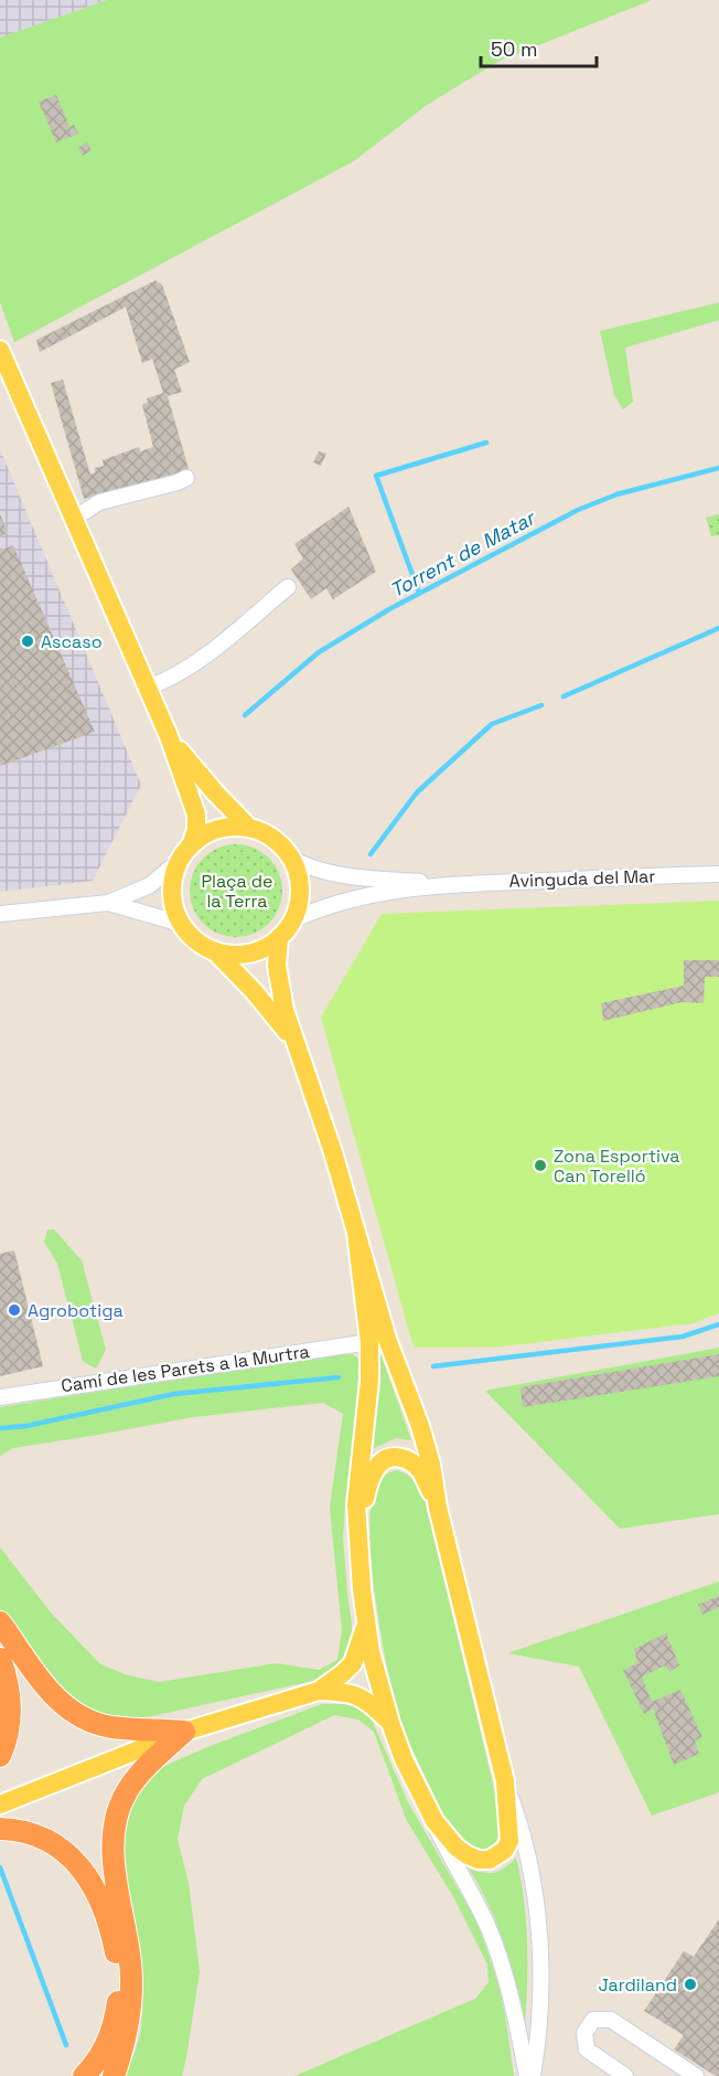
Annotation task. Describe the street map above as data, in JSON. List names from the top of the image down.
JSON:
{
  "streets": {
    "street": ["Avinguda del Mar", "Camí de les Parets a la Murtra"]
  },
  "water": ["Torrent de Matar"],
  "parks": ["Plaça de la Terra"],
  "places": [
    "Ascaso",
    "Zona Esportiva Can Torelló",
    "Agrobotiga",
    "Jardiland"
  ],
  "scale_bar": "50 m"
}
